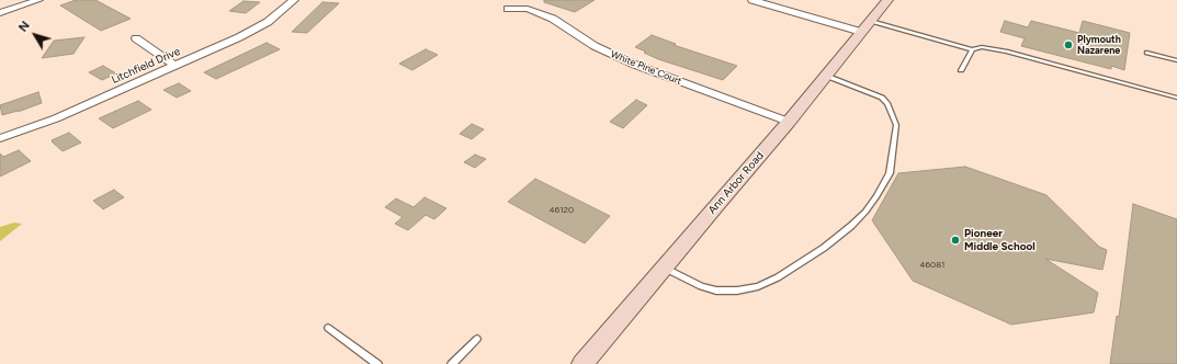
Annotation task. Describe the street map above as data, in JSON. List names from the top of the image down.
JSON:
{
  "streets": {
    "main road": ["Ann Arbor Road"],
    "street": ["Litchfield Drive", "White Pine Court"]
  },
  "crossings": [
    ["White Pine Court", "Ann Arbor Road"]
  ],
  "places": ["Plymouth Nazarene", "Pioneer Middle School"],
  "house_numbers": ["46120", "46081"],
  "north": "top left"
}
